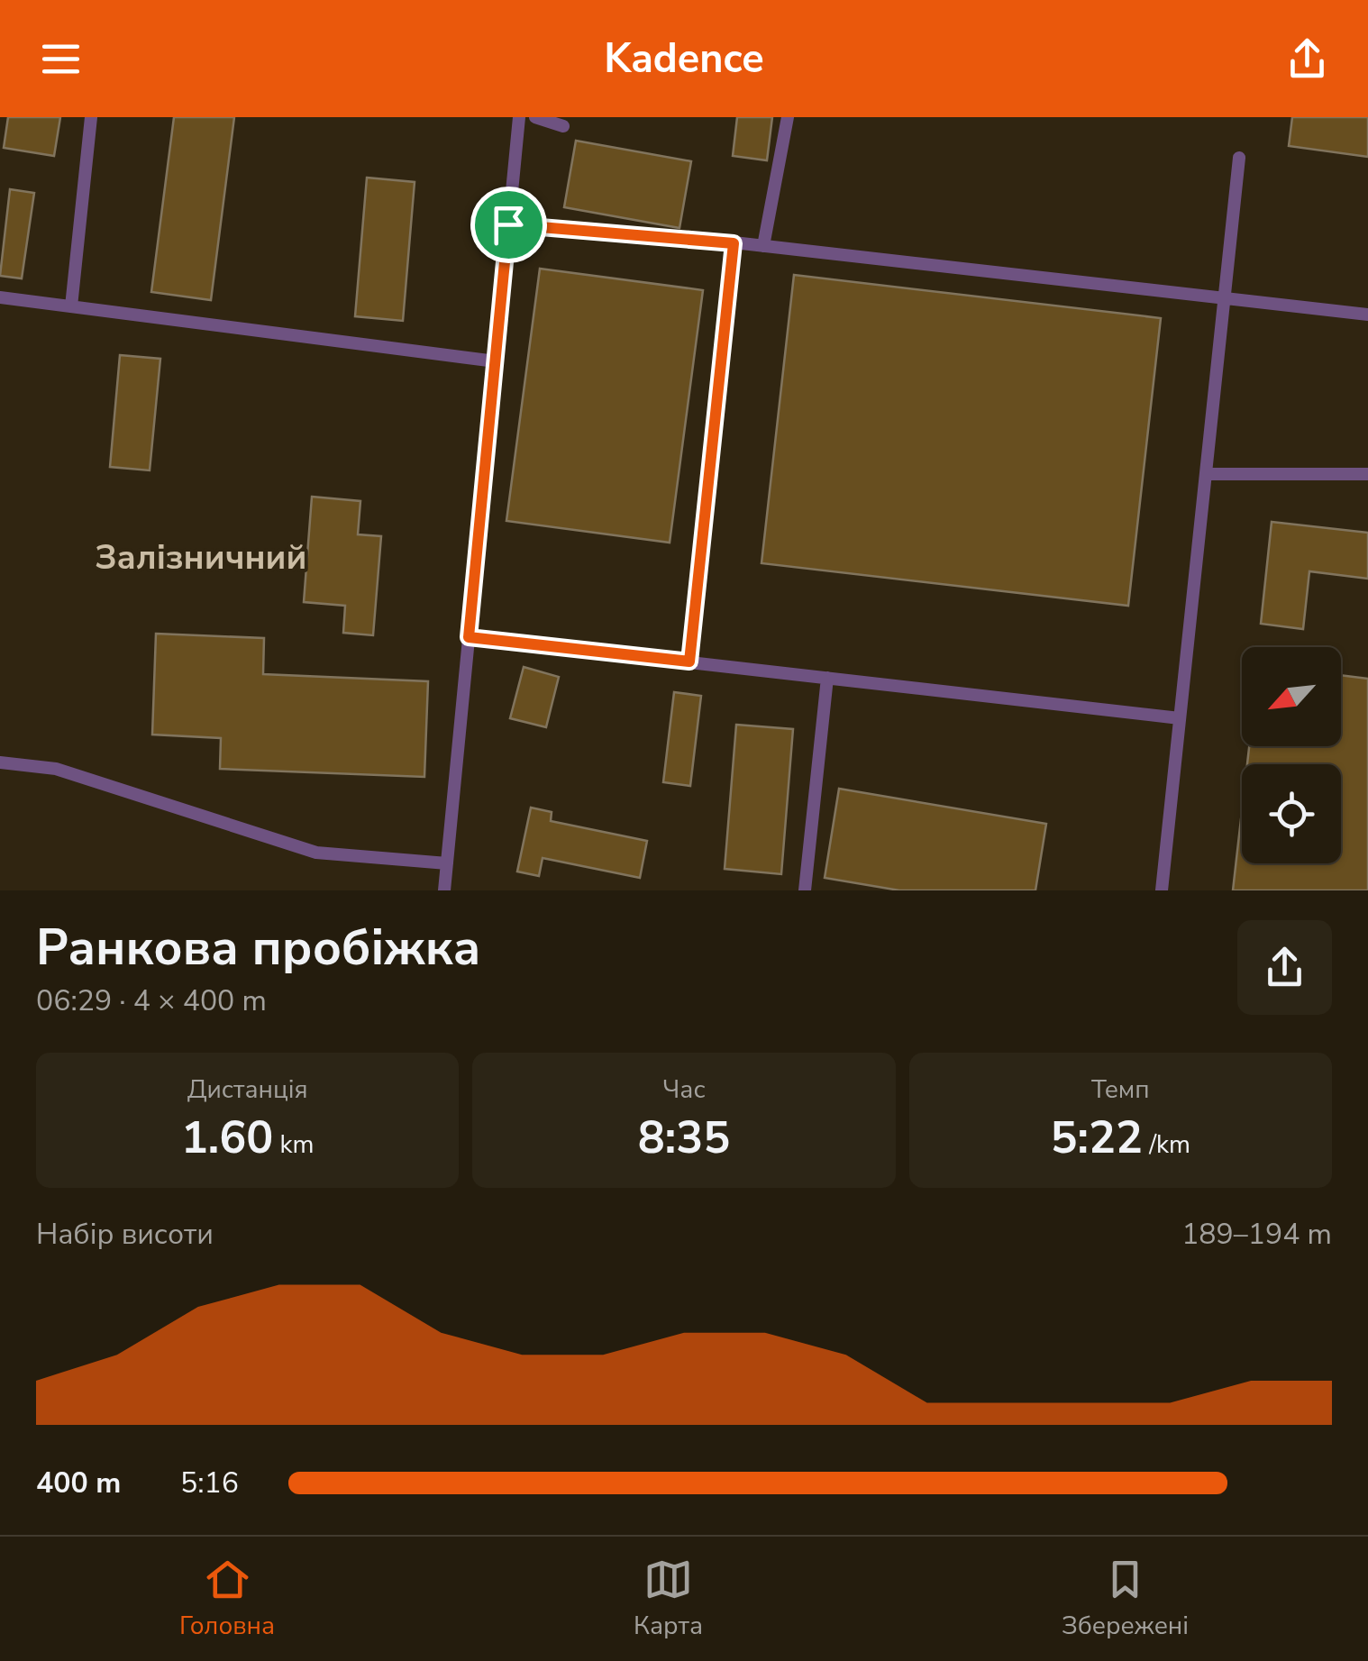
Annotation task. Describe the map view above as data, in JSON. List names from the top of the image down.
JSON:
{
  "districts": ["Залізничний"],
  "north": "bottom left",
  "page": {
    "header": "Kadence",
    "heading": ["Ранкова пробіжка", "06:29 · 4 × 400 m"],
    "stats": [
      ["Дистанція", "1.60 km"],
      ["Час", "8:35"],
      ["Темп", "5:22 /km"]
    ],
    "chart": ["Набір висоти", "189–194 m"],
    "list": [
      {
        "name": "400 m",
        "note": "5:16"
      }
    ],
    "tabs": ["Головна", "Карта", "Збережені"]
  }
}
